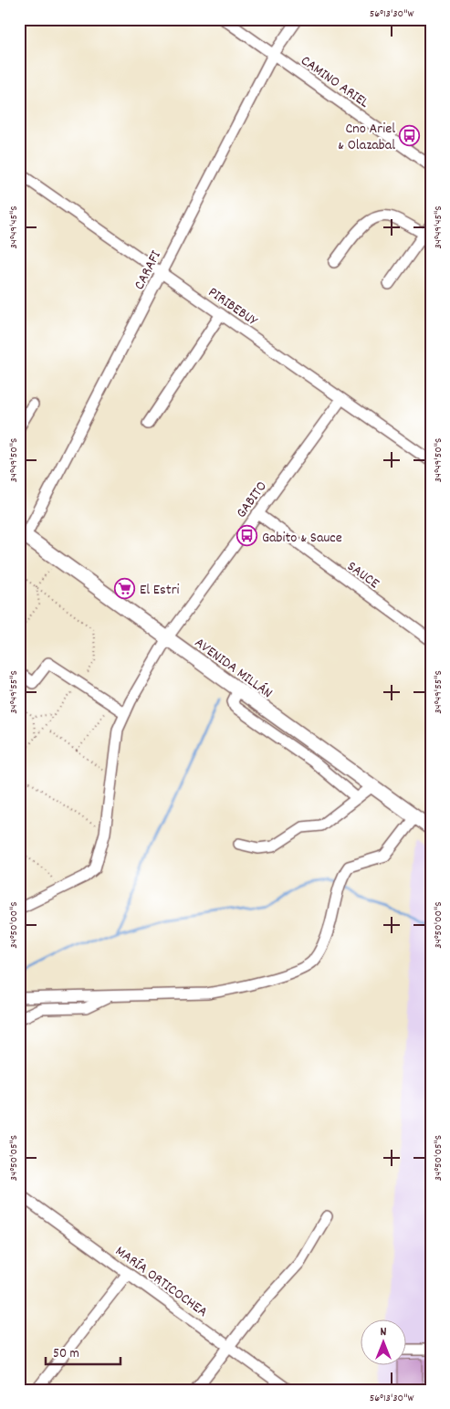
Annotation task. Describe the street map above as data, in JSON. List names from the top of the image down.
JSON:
{
  "streets": {
    "main road": ["AVENIDA MILLÁN"],
    "street": [
      "CAMINO ARIEL",
      "CARAFI",
      "PIRIBEBUY",
      "GABITO",
      "SAUCE",
      "MARÍA ORTICOCHEA"
    ]
  },
  "crossings": [
    ["CAMINO ARIEL", "CARAFI"],
    ["CARAFI", "PIRIBEBUY"],
    ["CARAFI", "AVENIDA MILLÁN"],
    ["PIRIBEBUY", "GABITO"],
    ["GABITO", "SAUCE"],
    ["GABITO", "AVENIDA MILLÁN"]
  ],
  "places": {
    "bus stop": ["Cno Ariel & Olazabal", "Gabito & Sauce"],
    "supermarket": ["El Estri"]
  },
  "scale_bar": "50 m",
  "north": "top",
  "coordinates": [
    "56°13'30\"W",
    "34°49'45\"S",
    "34°49'50\"S",
    "34°49'55\"S",
    "34°50'00\"S",
    "34°50'05\"S"
  ]
}
